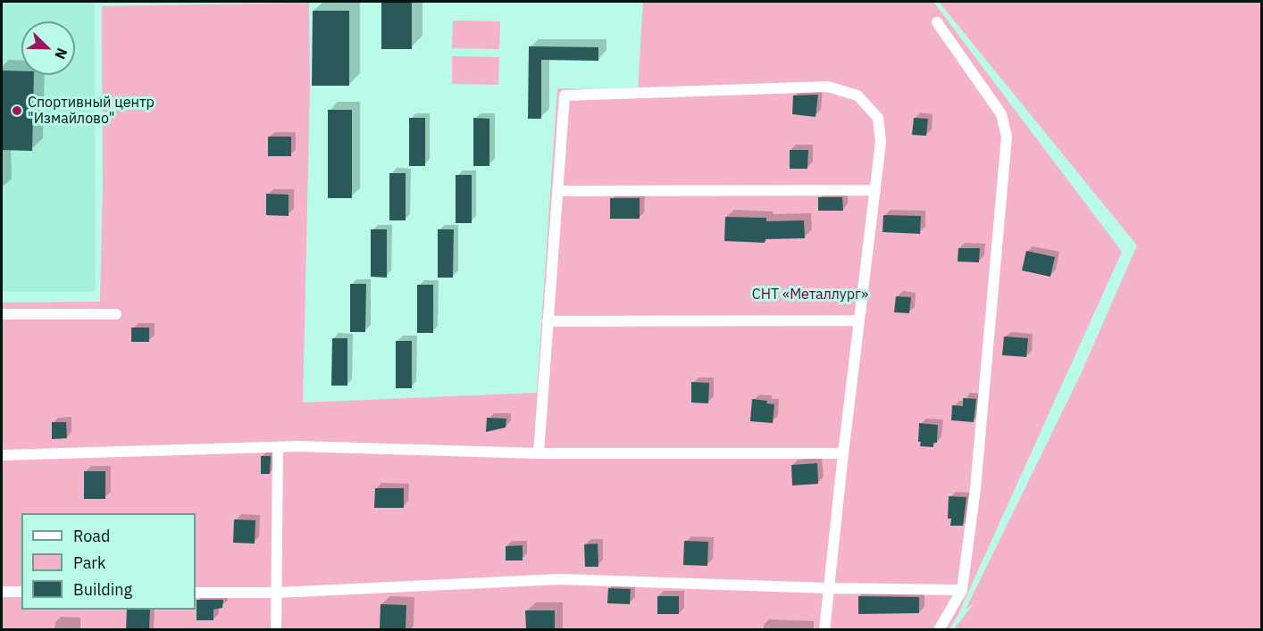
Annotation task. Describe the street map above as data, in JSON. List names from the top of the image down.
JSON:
{
  "parks": ["СНТ «Металлург»"],
  "places": ["Спортивный центр \"Измайлово\""],
  "legend": ["Road", "Park", "Building"],
  "north": "bottom right"
}
